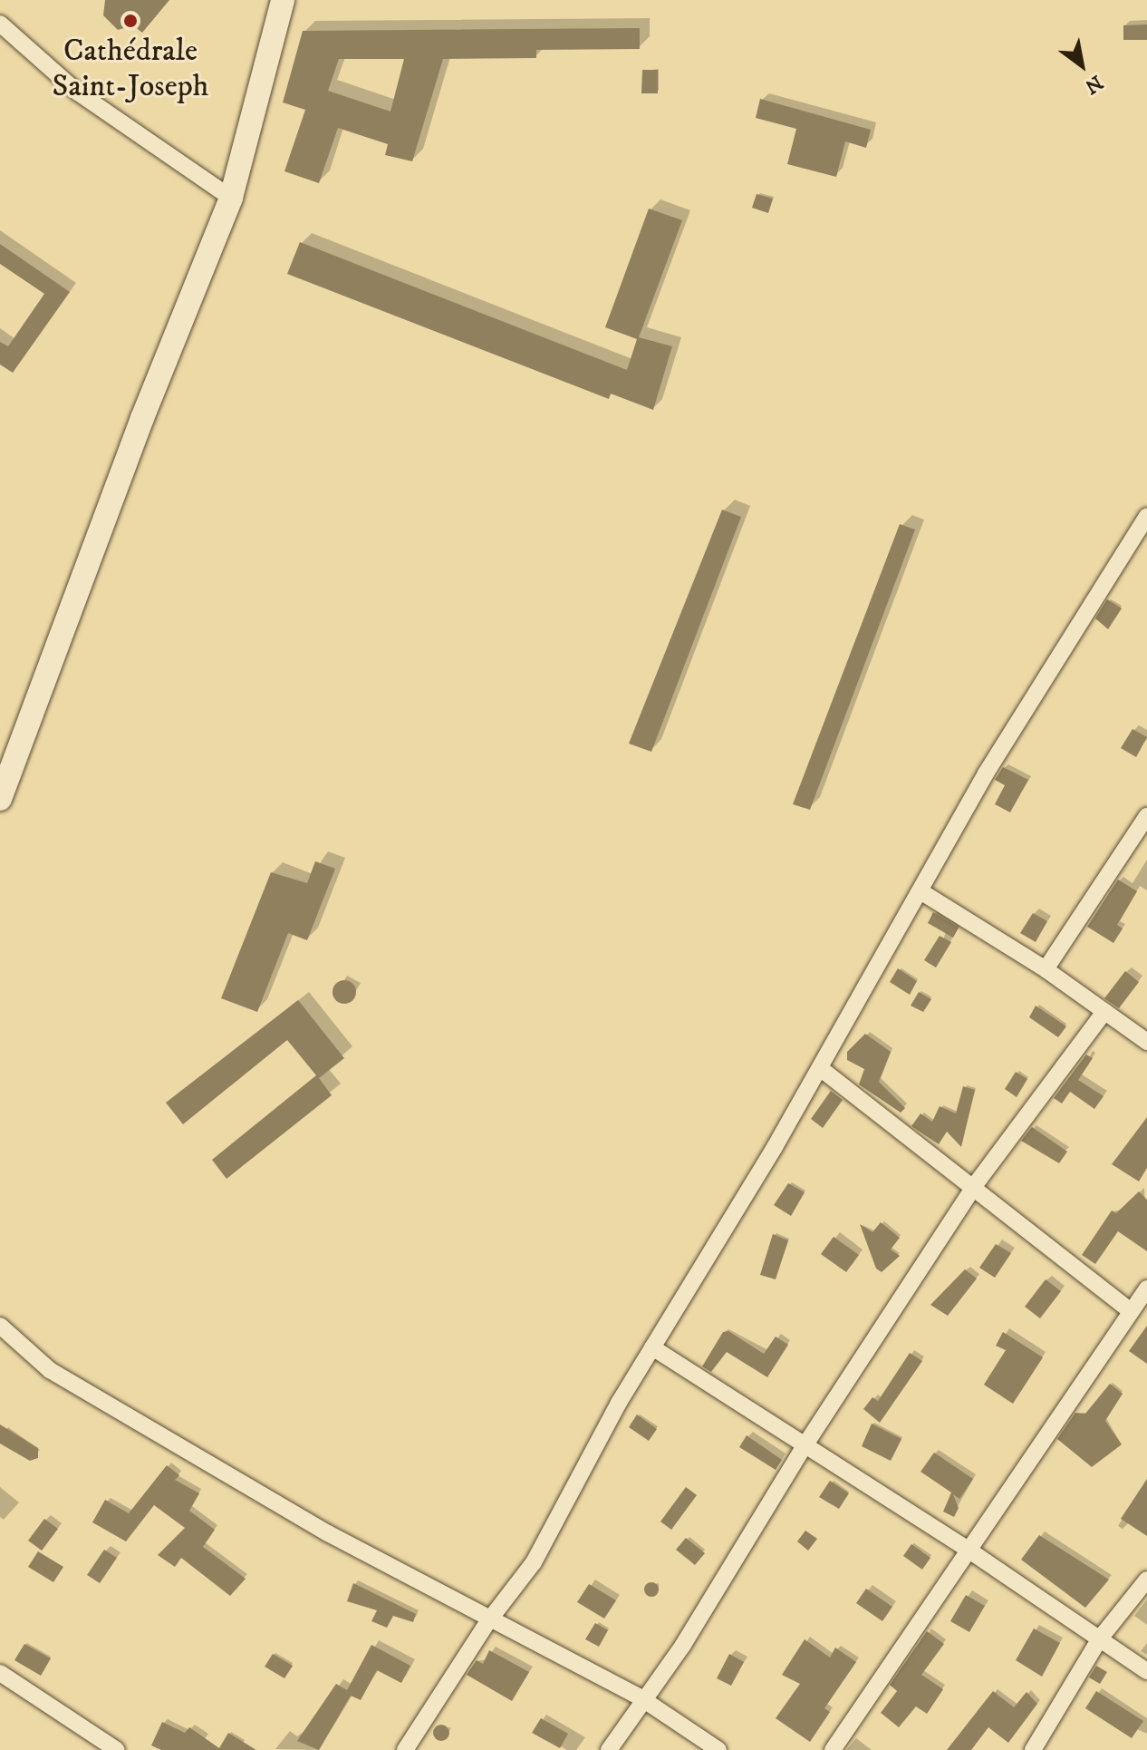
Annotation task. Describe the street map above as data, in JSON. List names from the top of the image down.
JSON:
{
  "places": ["Cathédrale Saint-Joseph"],
  "north": "bottom right"
}
